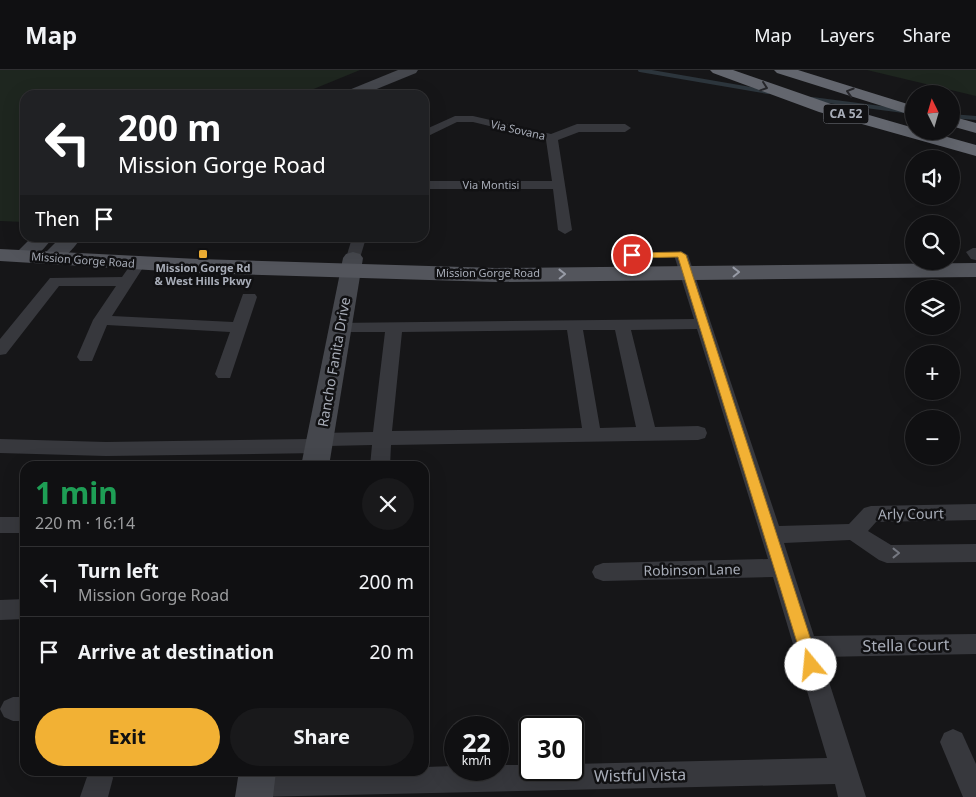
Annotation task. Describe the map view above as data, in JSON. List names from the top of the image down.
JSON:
{
  "streets": {
    "highway": ["CA 52"],
    "main road": ["Mission Gorge Road"],
    "street": [
      "Via Sovana",
      "Via Montisi",
      "Rancho Fanita Drive",
      "Arly Court",
      "Robinson Lane",
      "Stella Court",
      "Wistful Vista"
    ]
  },
  "crossings": [
    ["Via Sovana", "Via Montisi"],
    ["Mission Gorge Road", "Rancho Fanita Drive"]
  ],
  "places": {
    "transit": ["Mission Gorge Rd & West Hills Pkwy"]
  },
  "north": "top",
  "page": {
    "header": "Map",
    "nav": ["Map", "Layers", "Share"],
    "map_buttons": ["+", "−"],
    "turn": ["200 m", "Mission Gorge Road"],
    "then": "Then",
    "heading": ["1 min", "220 m · 16:14"],
    "list": [
      {
        "name": "Turn left",
        "note": "Mission Gorge Road",
        "value": "200 m"
      },
      {
        "name": "Arrive at destination",
        "value": "20 m"
      }
    ],
    "buttons": ["Exit", "Share"],
    "speed": "22 km/h",
    "limit": "30"
  }
}
